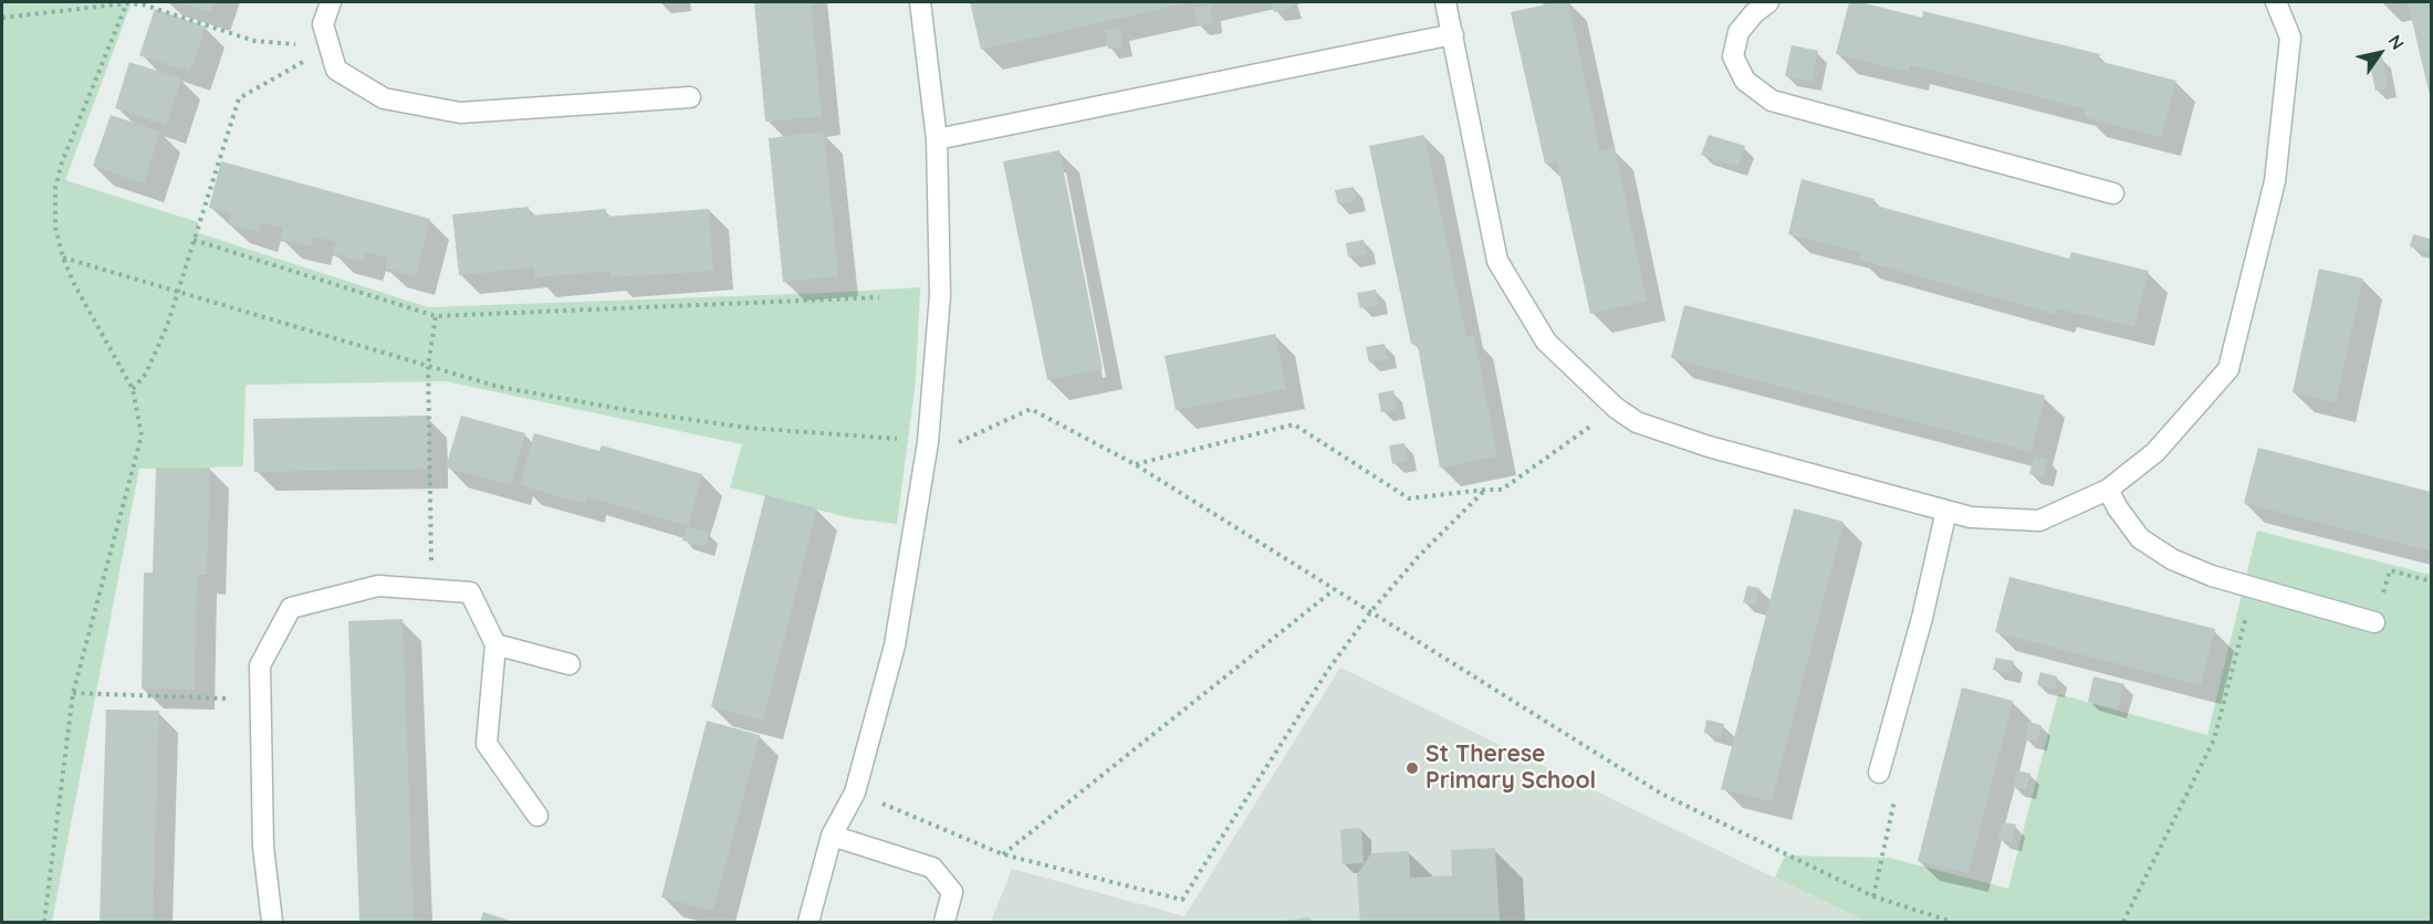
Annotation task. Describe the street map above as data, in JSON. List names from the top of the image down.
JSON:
{
  "places": ["St Therese Primary School"],
  "north": "top right"
}
